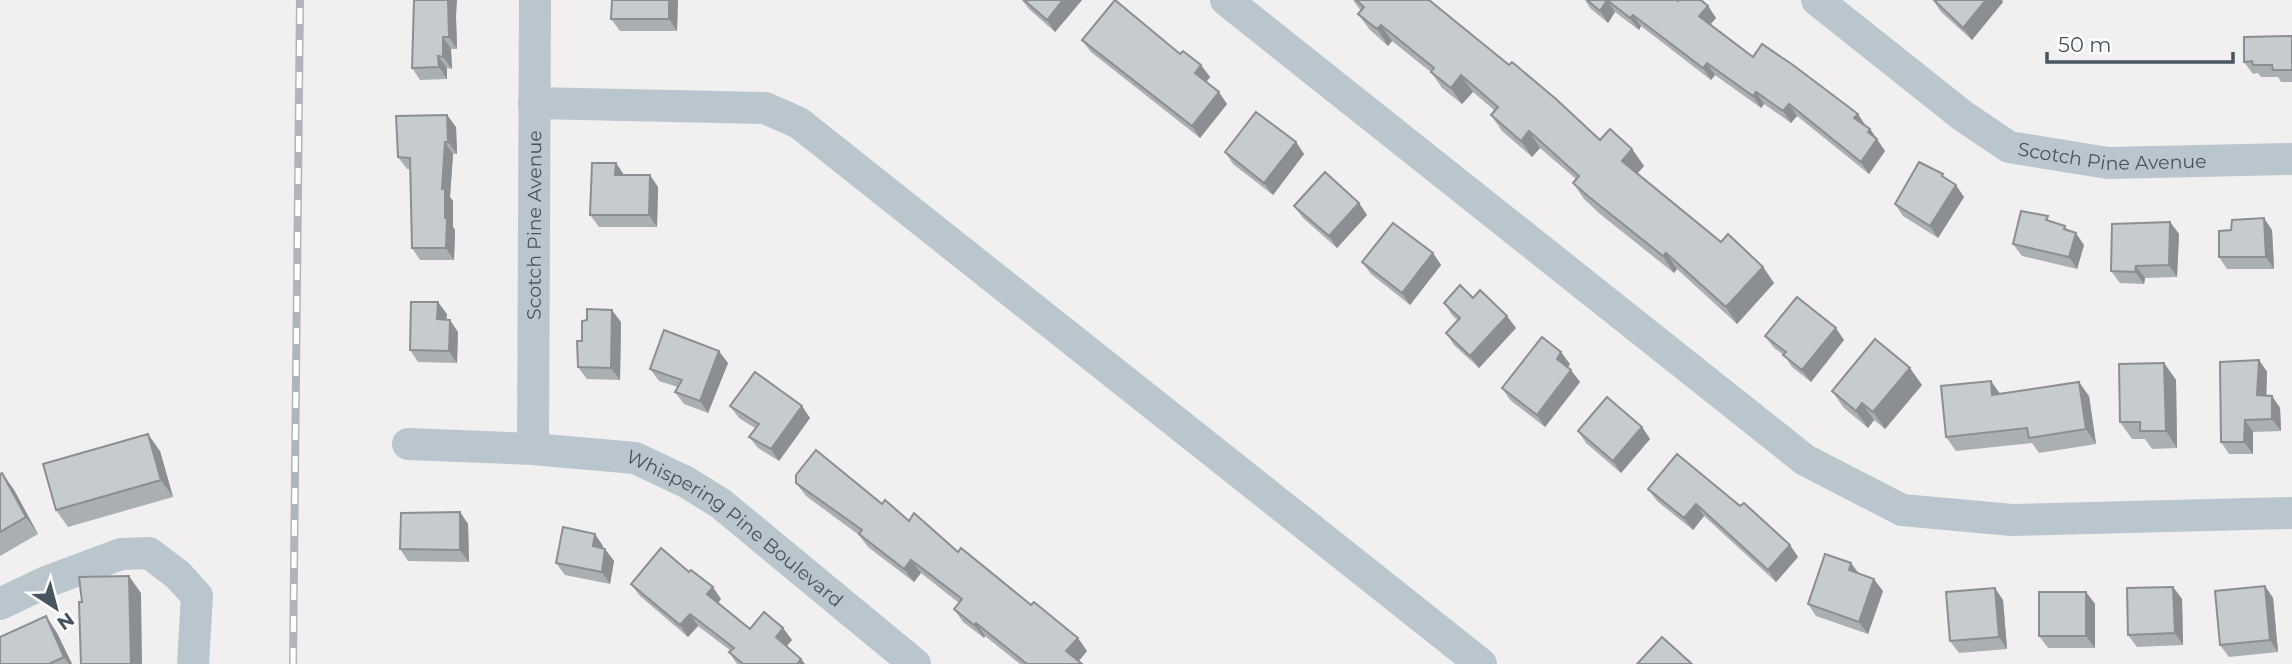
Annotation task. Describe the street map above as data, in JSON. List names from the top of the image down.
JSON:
{
  "streets": {
    "street": ["Scotch Pine Avenue", "Whispering Pine Boulevard"]
  },
  "crossings": [
    ["Scotch Pine Avenue", "Whispering Pine Boulevard"]
  ],
  "scale_bar": "50 m",
  "north": "bottom right"
}
